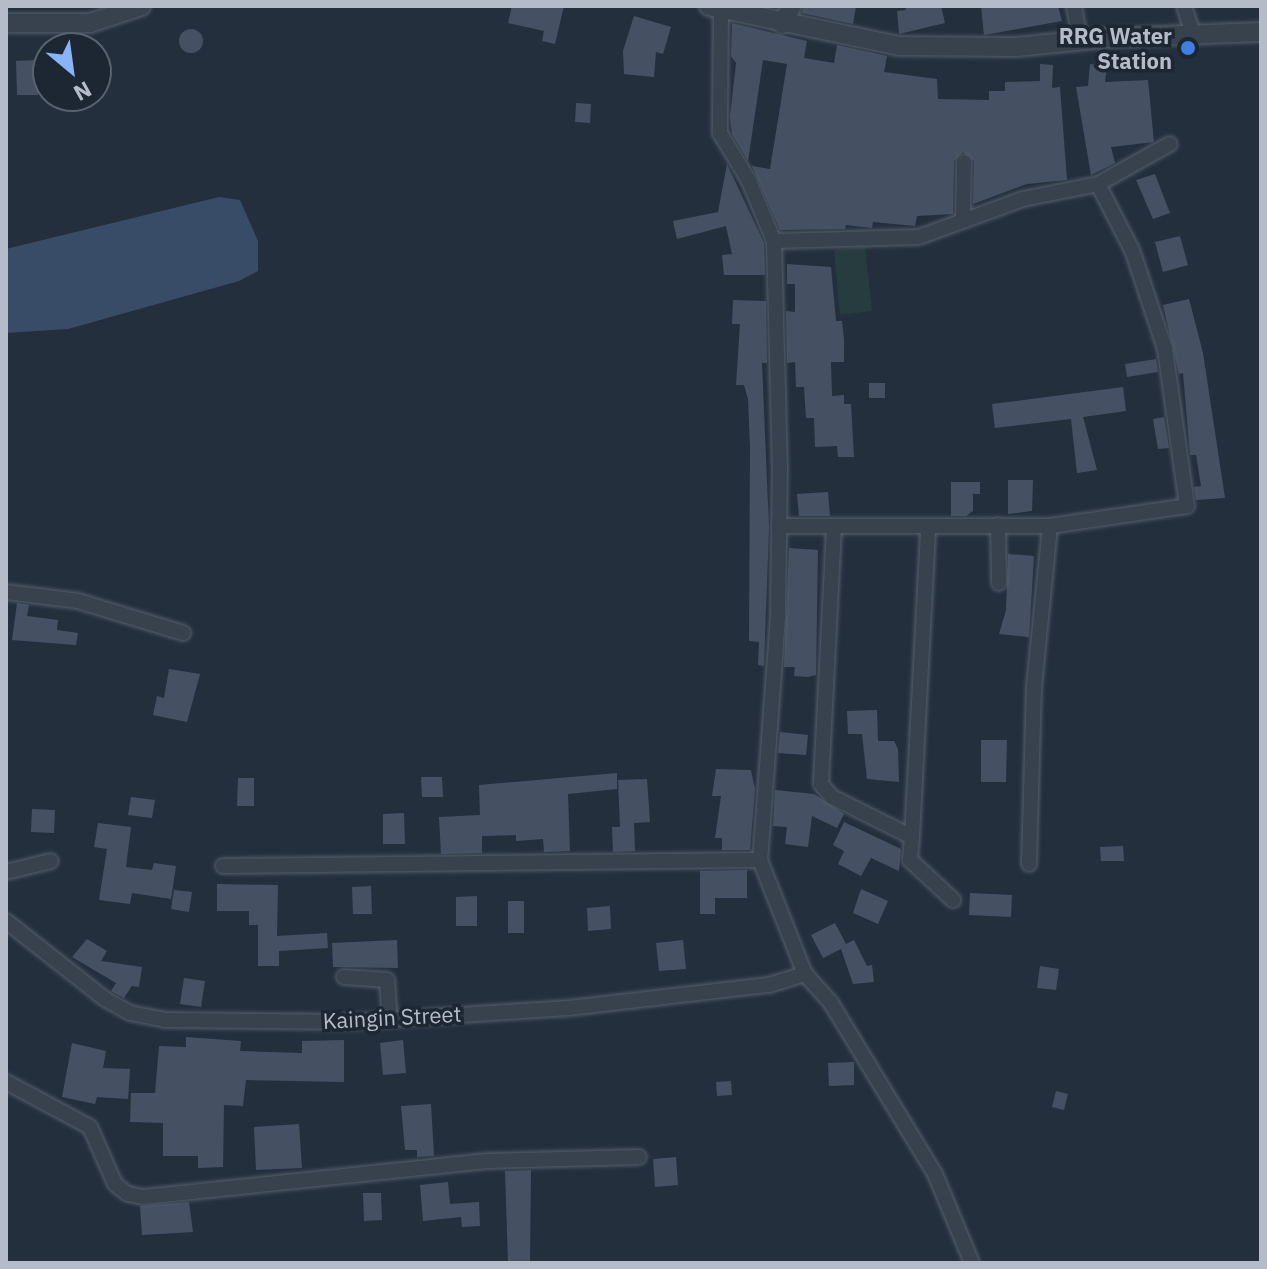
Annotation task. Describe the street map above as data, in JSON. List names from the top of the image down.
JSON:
{
  "streets": {
    "street": ["Kaingin Street"]
  },
  "places": ["RRG Water Station"],
  "north": "bottom right"
}
